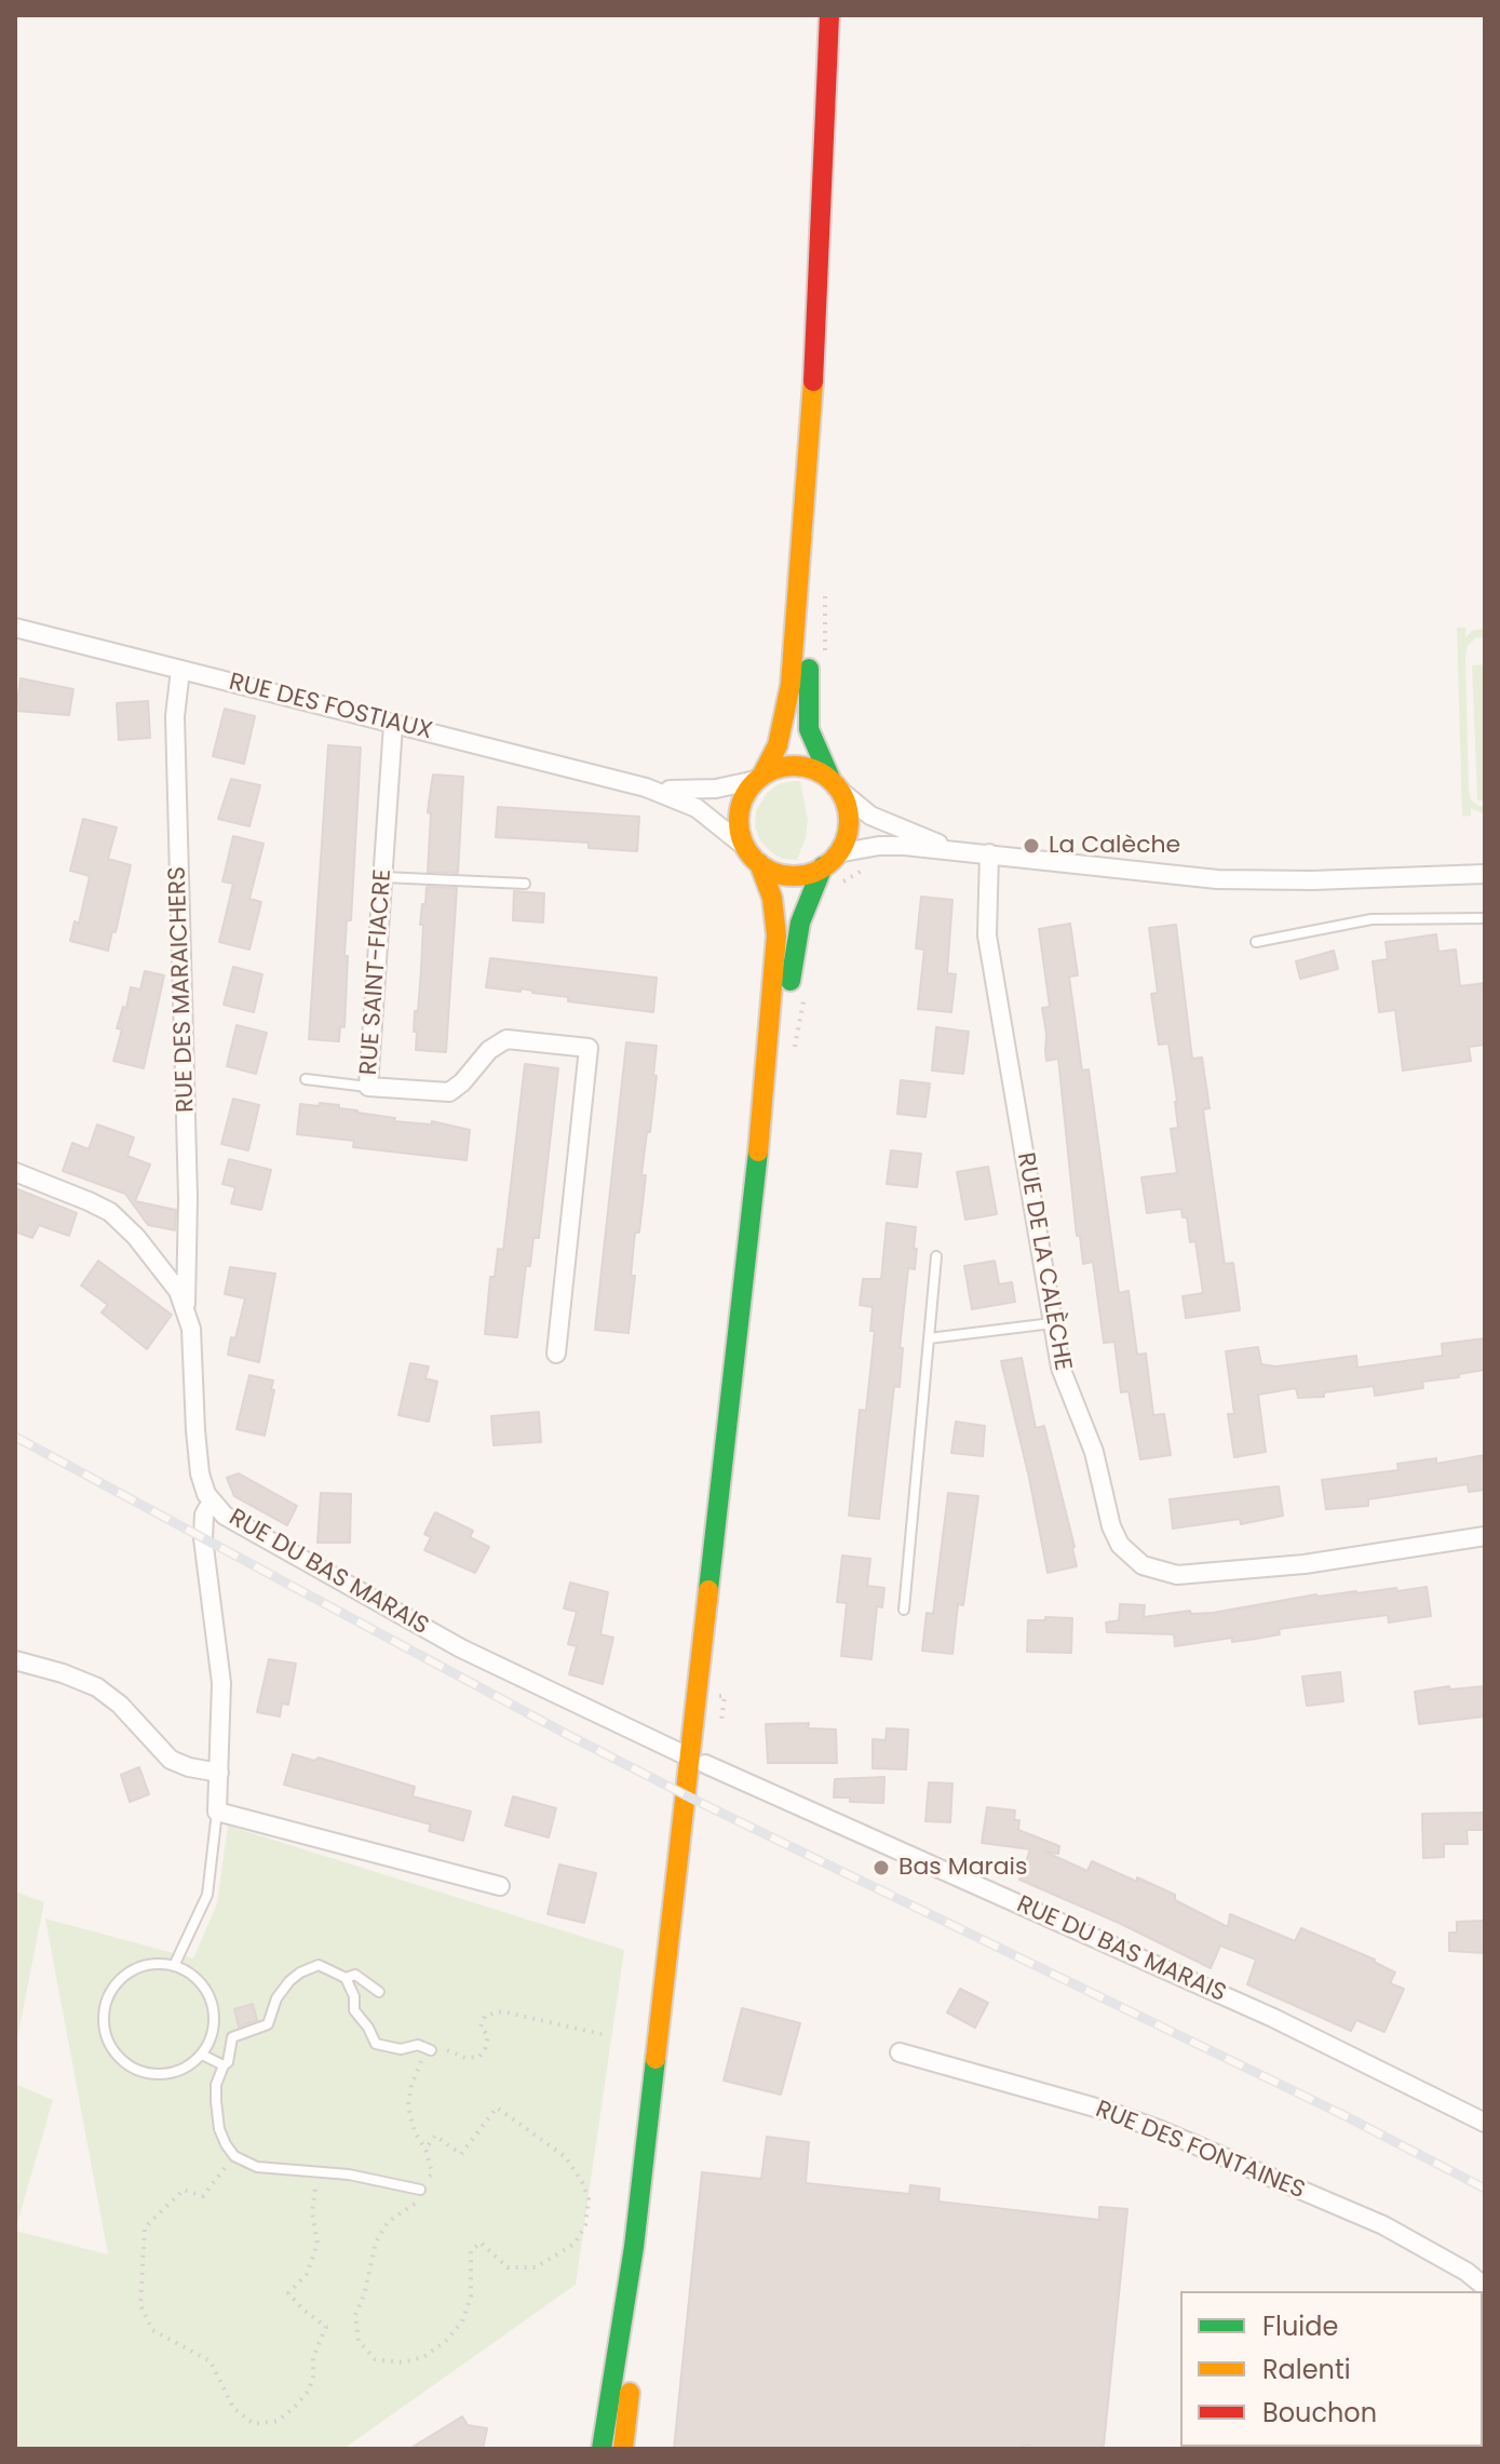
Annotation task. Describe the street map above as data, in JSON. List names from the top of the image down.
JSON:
{
  "streets": {
    "street": [
      "RUE DES FOSTIAUX",
      "RUE SAINT-FIACRE",
      "RUE DES MARAICHERS",
      "RUE DE LA CALÈCHE",
      "RUE DU BAS MARAIS",
      "RUE DES FONTAINES"
    ]
  },
  "crossings": [
    ["RUE DES FOSTIAUX", "RUE SAINT-FIACRE"],
    ["RUE DES FOSTIAUX", "RUE DES MARAICHERS"],
    ["RUE DES MARAICHERS", "RUE DU BAS MARAIS"]
  ],
  "places": ["La Calèche", "Bas Marais"],
  "legend": ["Fluide", "Ralenti", "Bouchon"]
}
